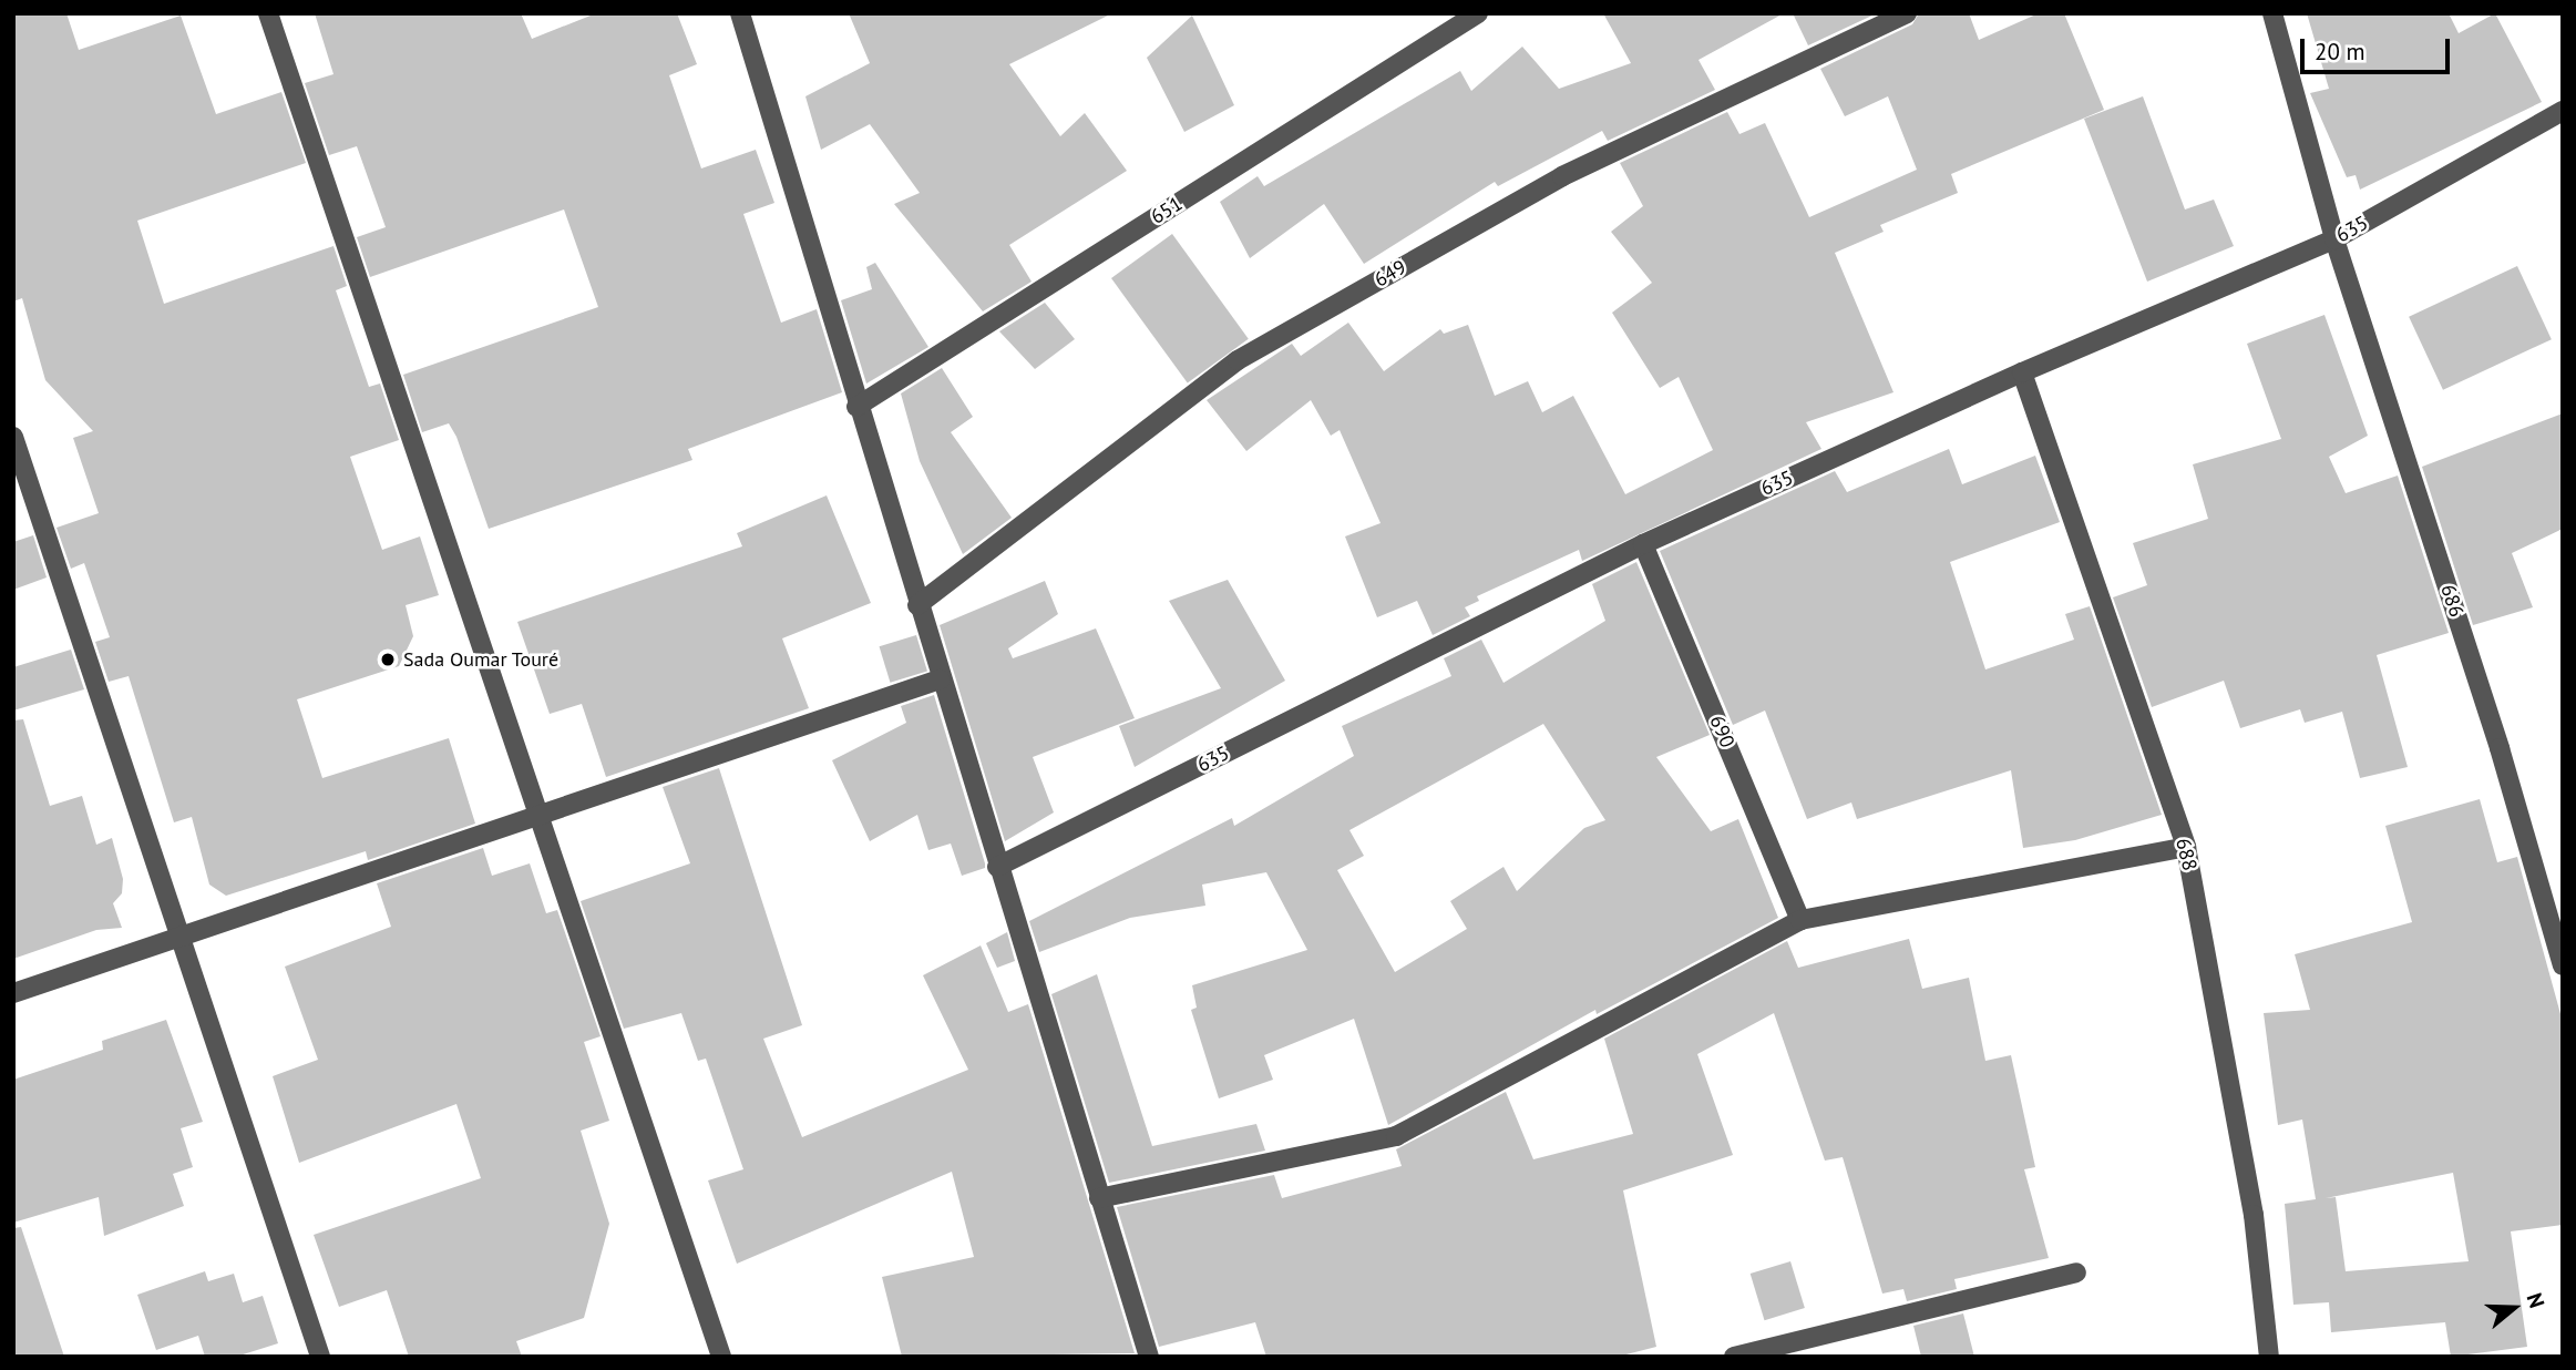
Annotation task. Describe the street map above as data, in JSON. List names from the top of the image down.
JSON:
{
  "streets": {
    "street": [
      "651",
      "635",
      "649",
      "686",
      "690",
      "688"
    ]
  },
  "crossings": [
    ["635", "686"],
    ["635", "690"],
    ["635", "688"]
  ],
  "places": ["Sada Oumar Touré"],
  "scale_bar": "20 m",
  "north": "right"
}
